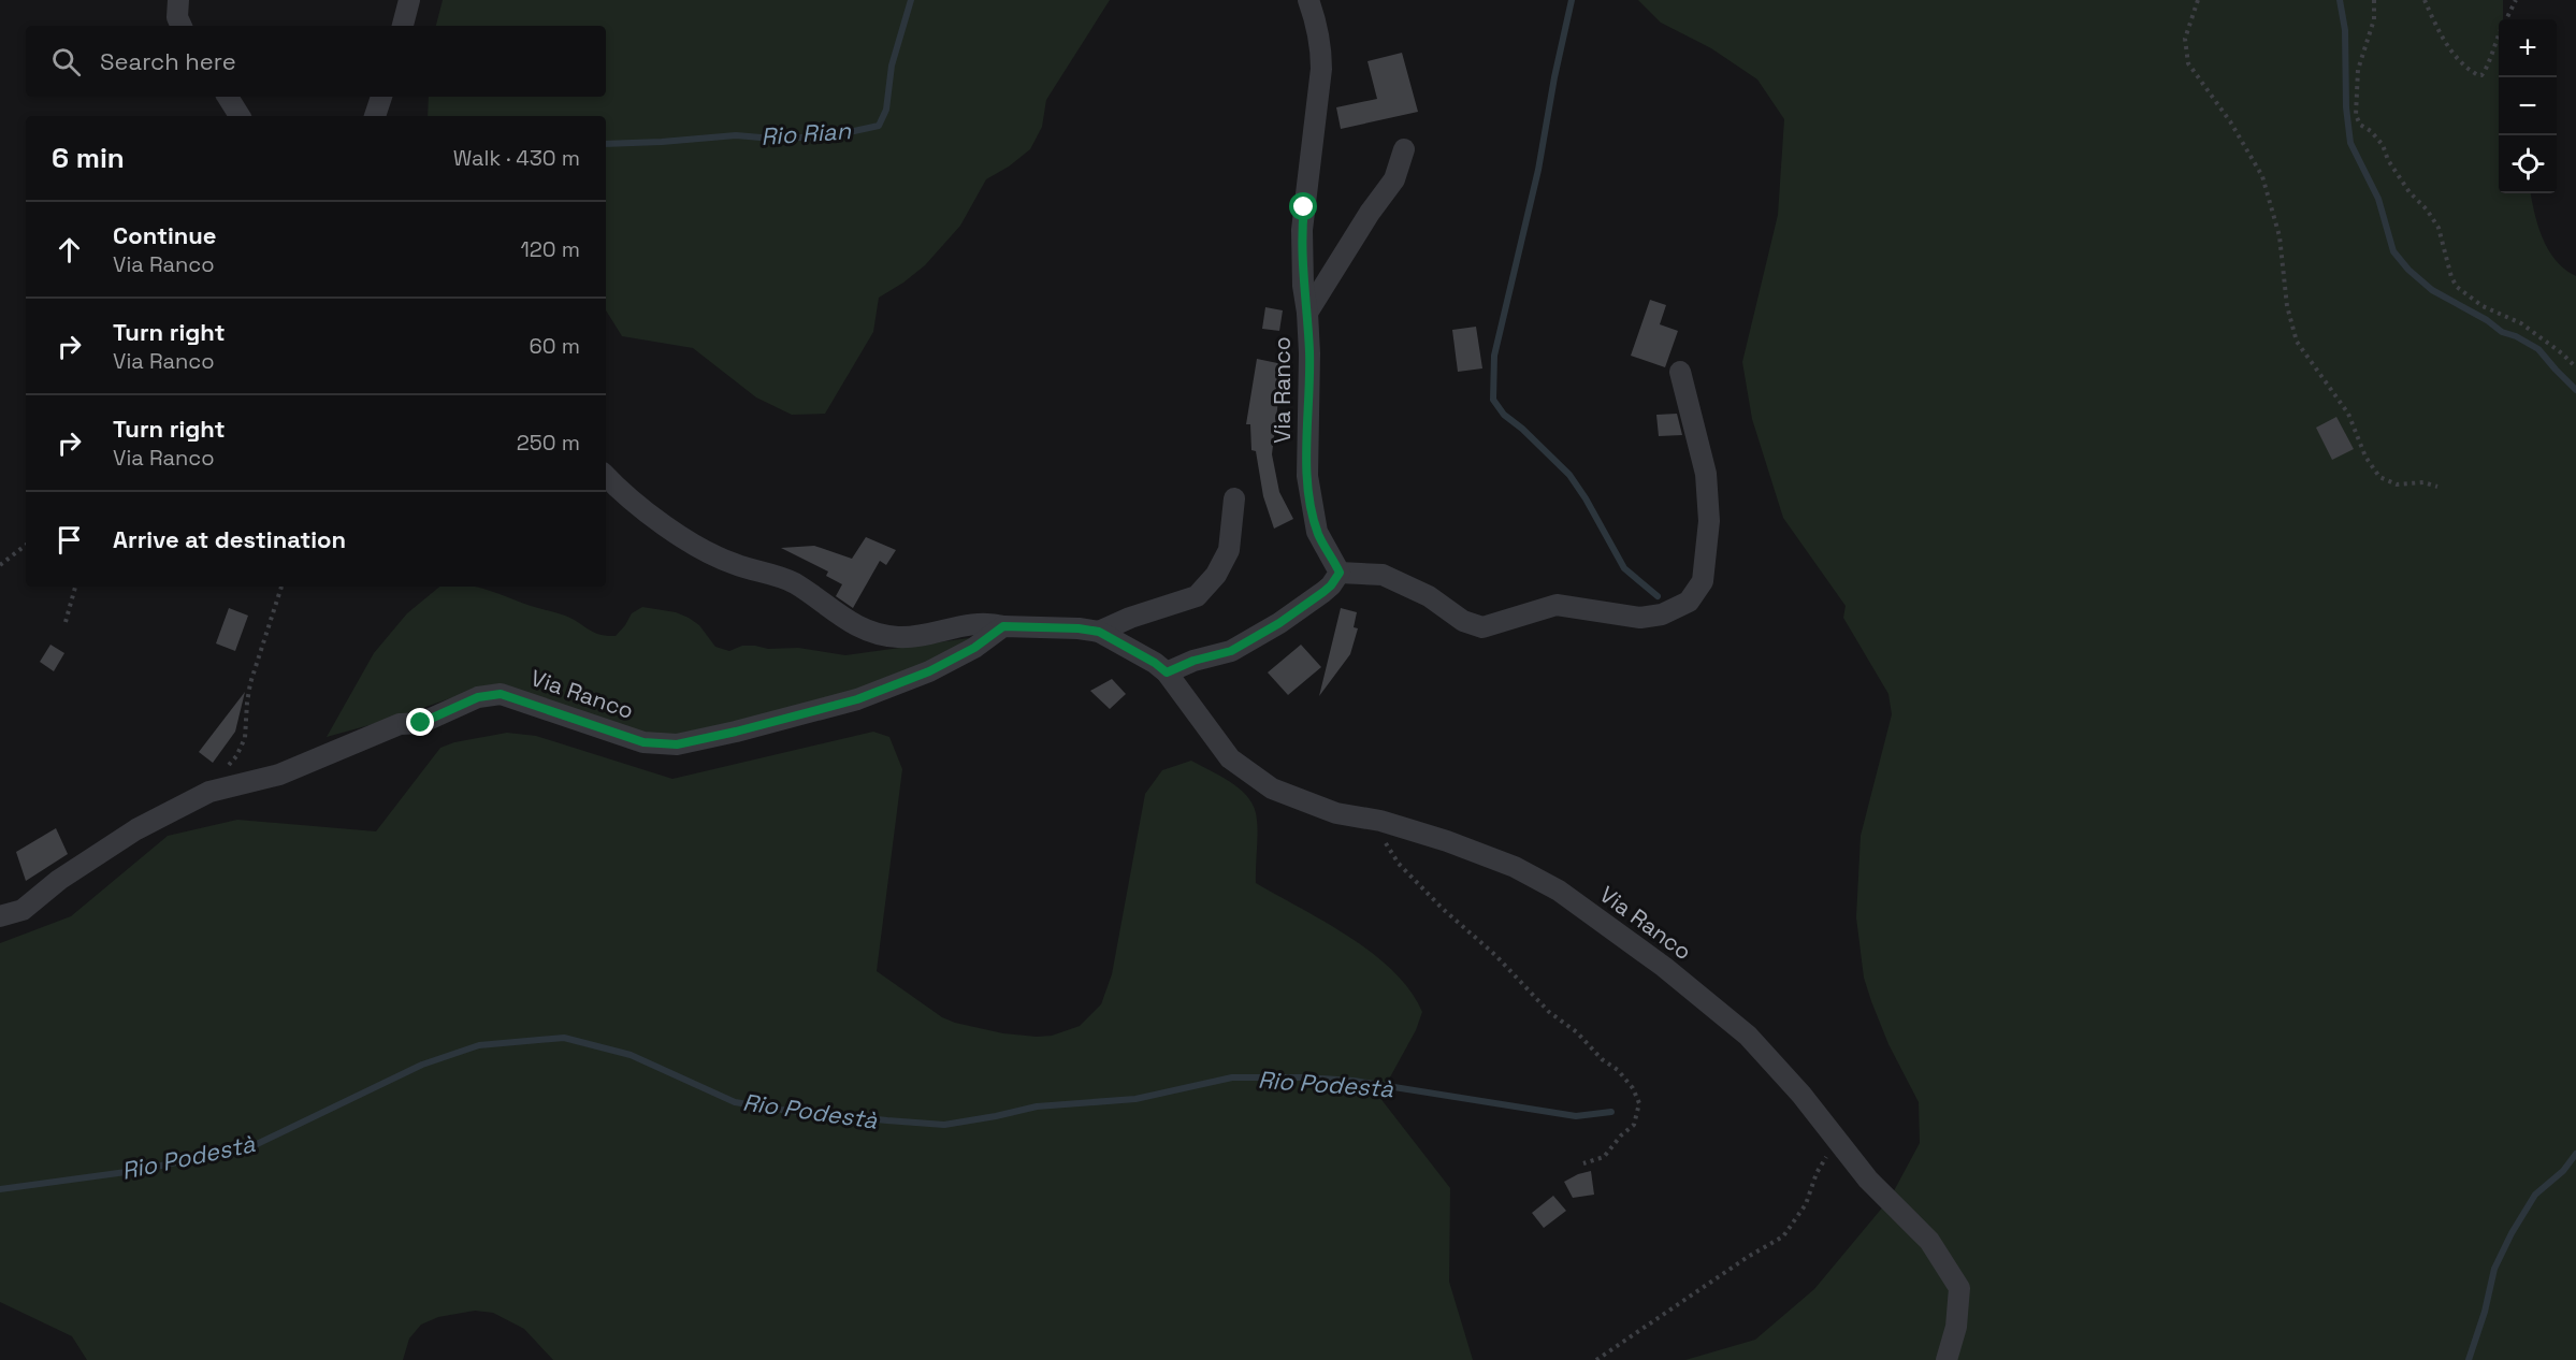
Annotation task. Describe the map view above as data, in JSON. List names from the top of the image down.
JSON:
{
  "streets": {
    "street": ["Via Ranco"]
  },
  "water": ["Rio Rian", "Rio Podestà"],
  "page": {
    "map_buttons": ["+", "−"],
    "search": "Search here",
    "heading": ["6 min", "Walk · 430 m"],
    "list": [
      ["Continue", "Via Ranco", "120 m"],
      ["Turn right", "Via Ranco", "60 m"],
      ["Turn right", "Via Ranco", "250 m"],
      "Arrive at destination"
    ]
  }
}
